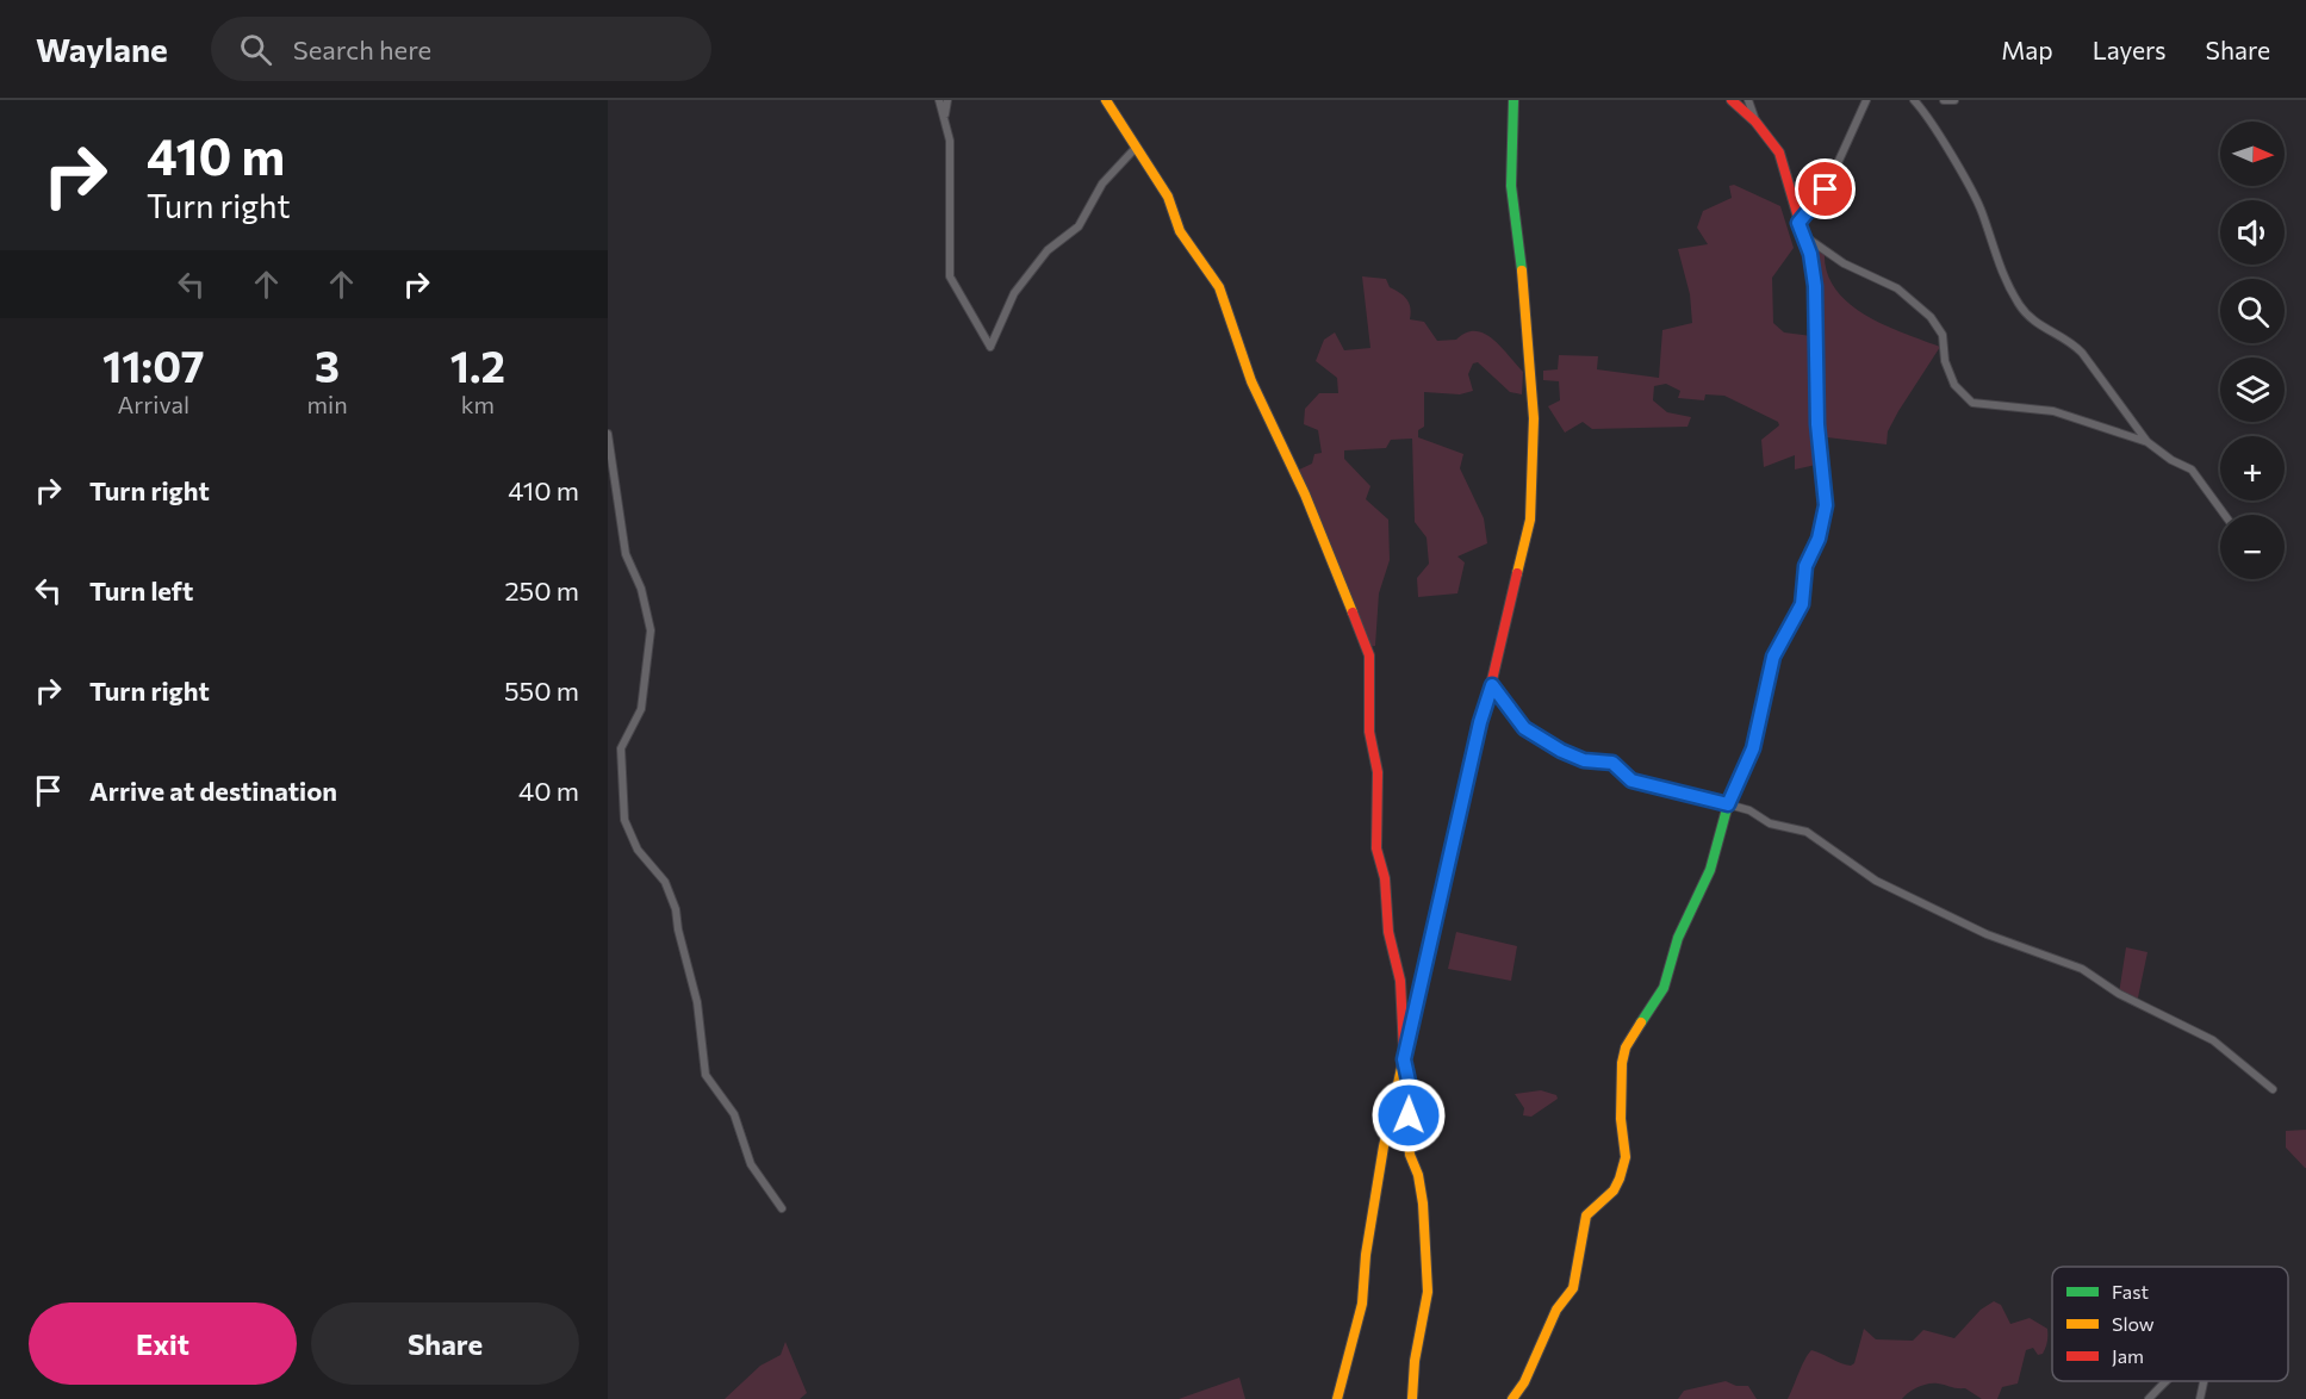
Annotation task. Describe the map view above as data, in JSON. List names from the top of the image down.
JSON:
{
  "legend": ["Fast", "Slow", "Jam"],
  "north": "right",
  "page": {
    "header": "Waylane",
    "search": "Search here",
    "nav": ["Map", "Layers", "Share"],
    "turn": ["410 m", "Turn right"],
    "map_buttons": ["+", "−"],
    "eta": [
      "11:07",
      "Arrival",
      "3",
      "min",
      "1.2",
      "km"
    ],
    "list": [
      {
        "name": "Turn right",
        "value": "410 m"
      },
      {
        "name": "Turn left",
        "value": "250 m"
      },
      {
        "name": "Turn right",
        "value": "550 m"
      },
      {
        "name": "Arrive at destination",
        "value": "40 m"
      }
    ],
    "buttons": ["Exit", "Share"]
  }
}
